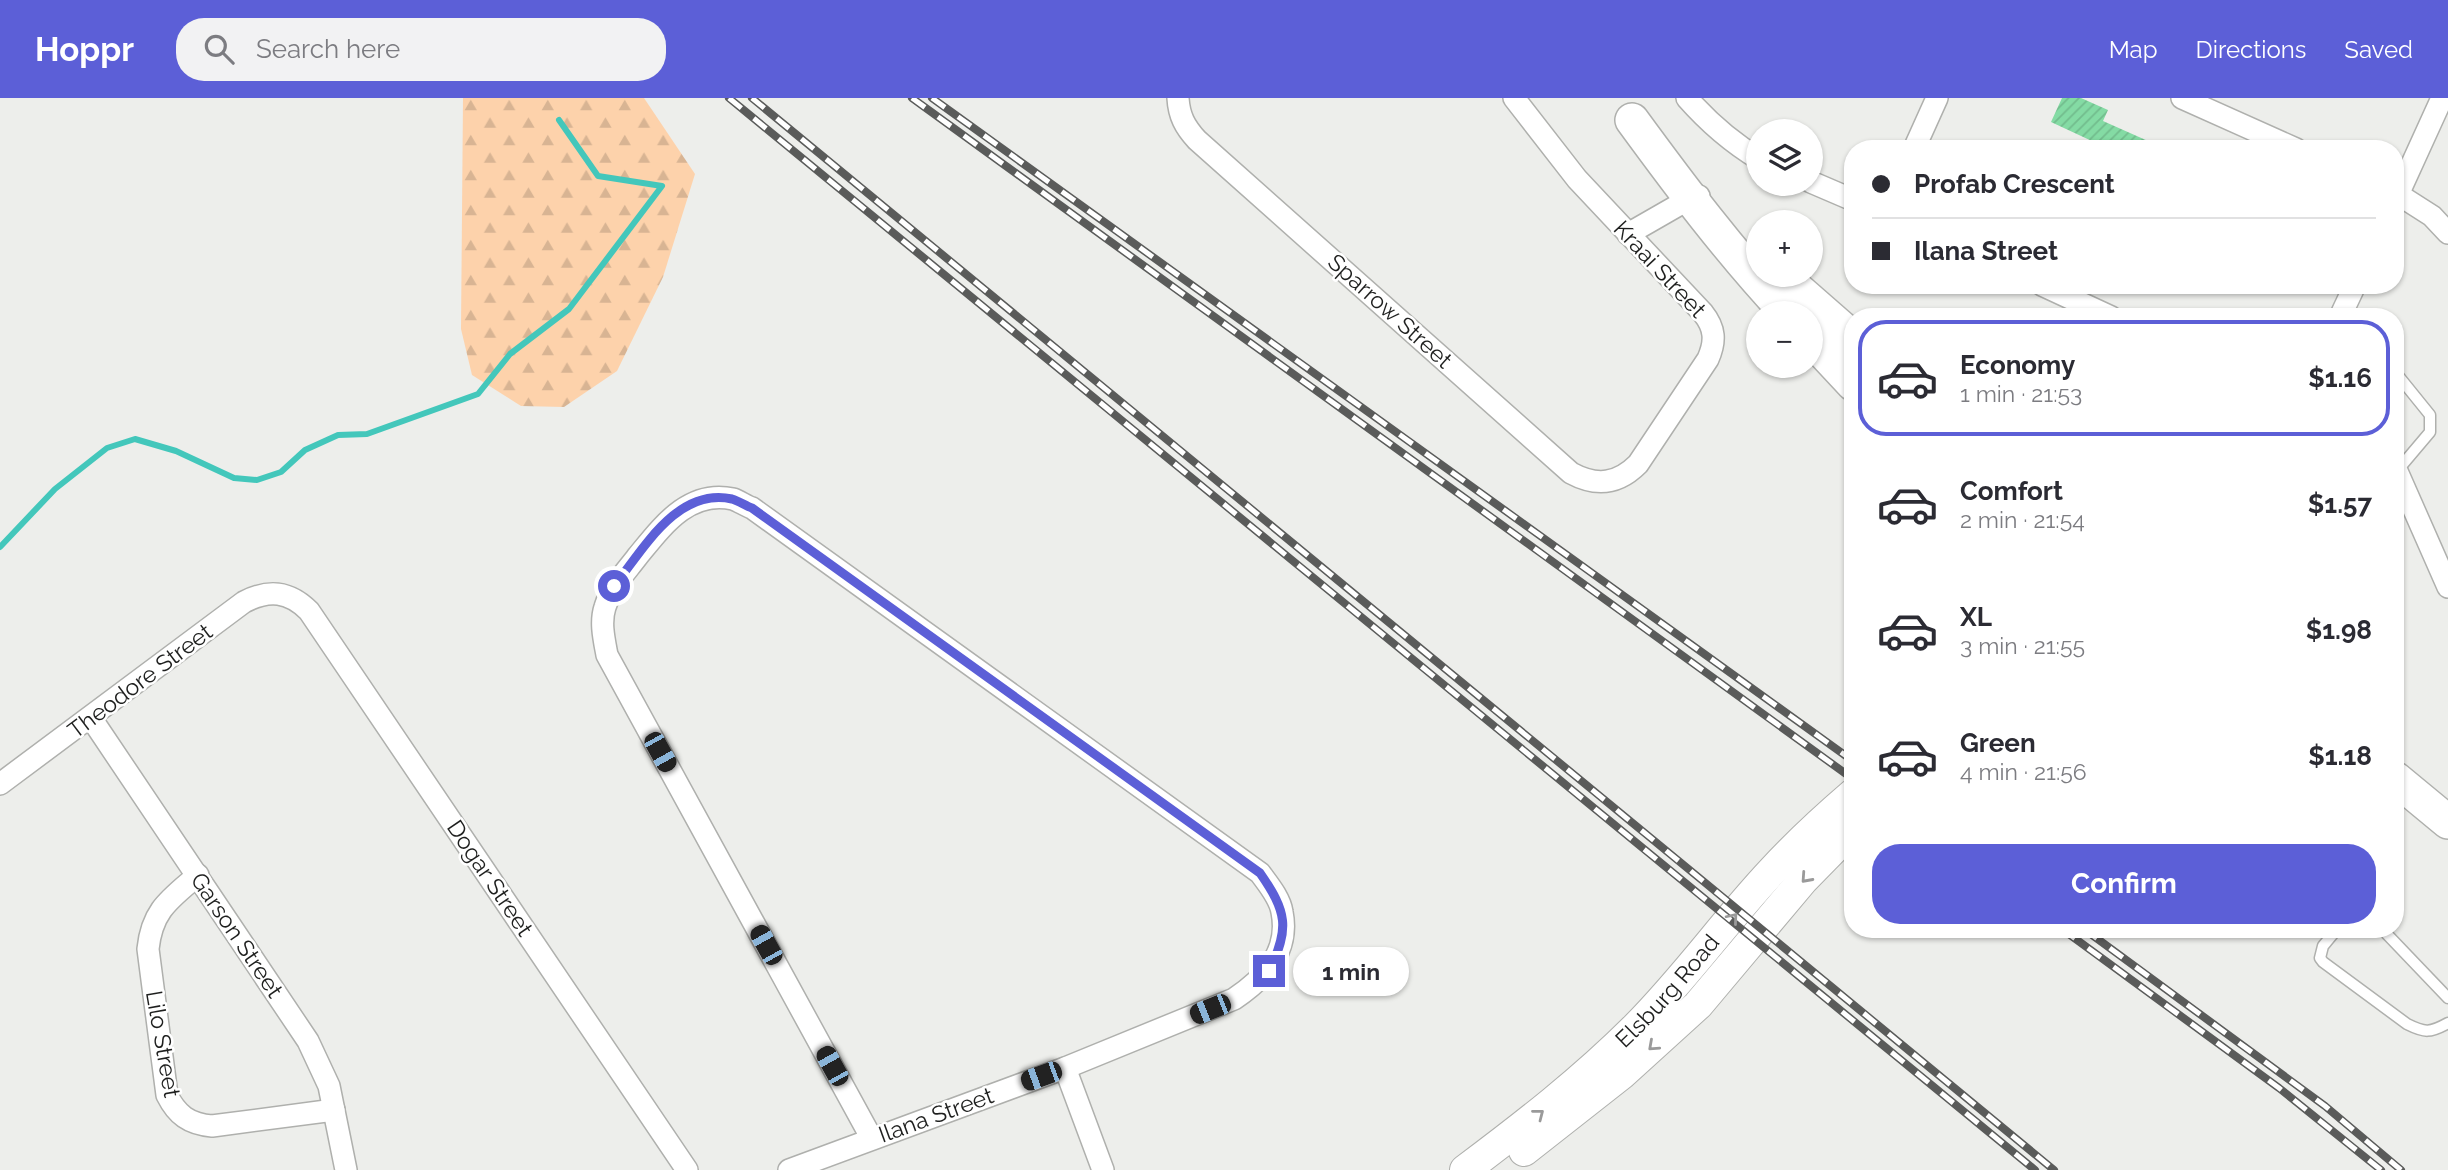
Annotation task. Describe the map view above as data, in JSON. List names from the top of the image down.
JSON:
{
  "streets": {
    "main road": ["Elsburg Road"],
    "street": [
      "Kraai Street",
      "Sparrow Street",
      "Theodore Street",
      "Dogar Street",
      "Garson Street",
      "Lilo Street",
      "Ilana Street"
    ]
  },
  "crossings": [
    ["Kraai Street", "Sparrow Street"],
    ["Theodore Street", "Dogar Street"],
    ["Theodore Street", "Garson Street"],
    ["Garson Street", "Lilo Street"]
  ],
  "page": {
    "header": "Hoppr",
    "search": "Search here",
    "nav": ["Map", "Directions", "Saved"],
    "map_buttons": ["+", "−"],
    "banner": ["Profab Crescent", "Ilana Street"],
    "list": [
      {
        "name": "Economy",
        "note": "1 min · 21:53",
        "value": "$1.16"
      },
      {
        "name": "Comfort",
        "note": "2 min · 21:54",
        "value": "$1.57"
      },
      {
        "name": "XL",
        "note": "3 min · 21:55",
        "value": "$1.98"
      },
      {
        "name": "Green",
        "note": "4 min · 21:56",
        "value": "$1.18"
      }
    ],
    "buttons": "Confirm",
    "bubble": "1 min"
  }
}
